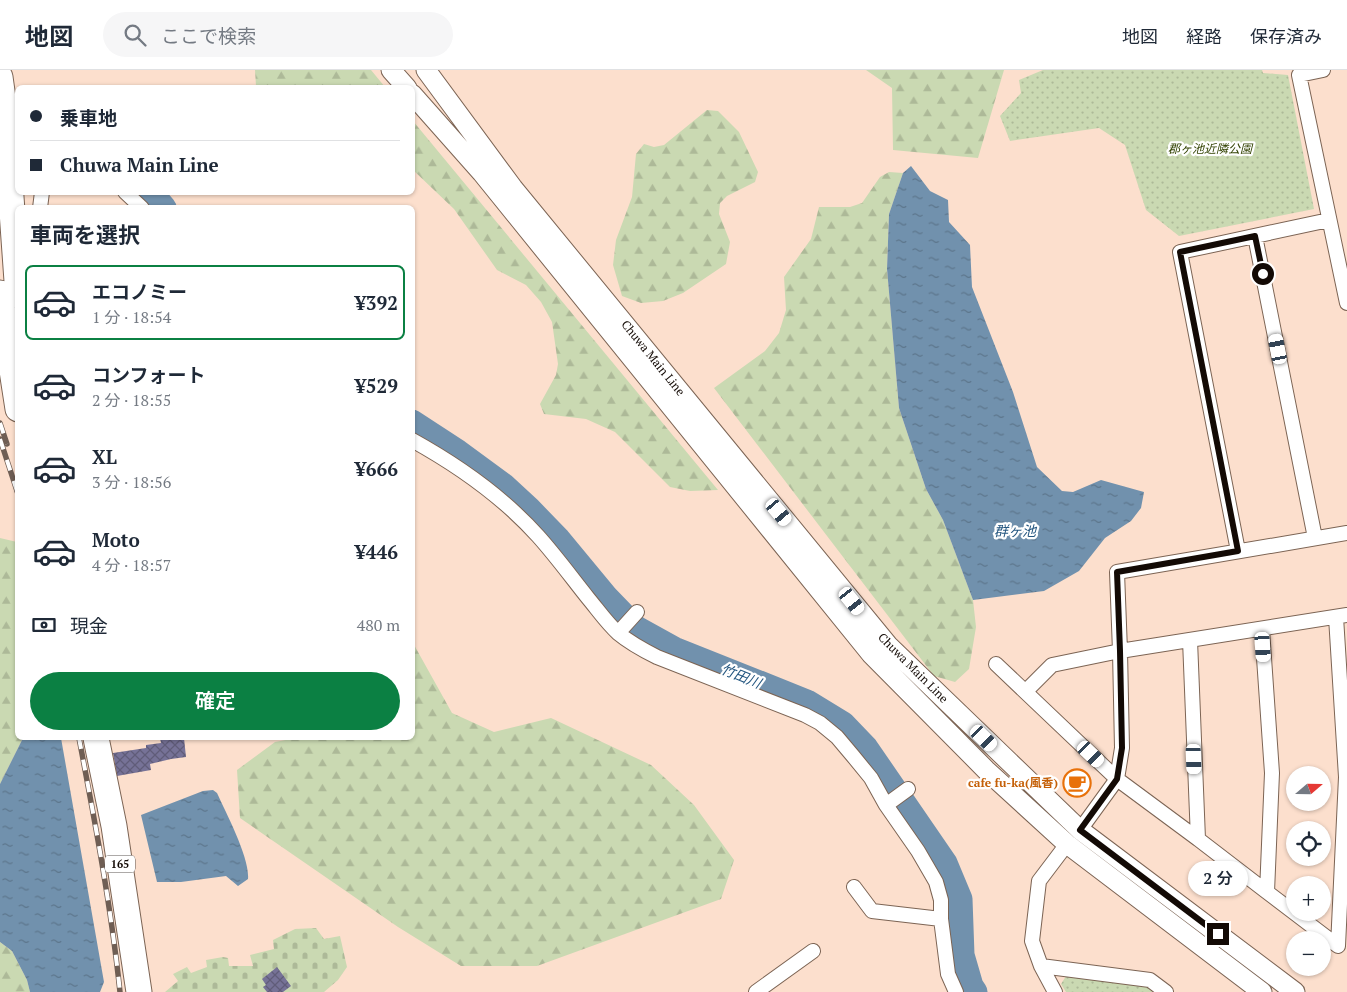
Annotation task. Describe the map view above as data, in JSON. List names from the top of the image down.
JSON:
{
  "streets": {
    "highway": ["165"],
    "main road": ["Chuwa Main Line"]
  },
  "water": ["群ヶ池", "竹田川"],
  "parks": ["郡ヶ池近隣公園"],
  "places": {
    "cafe": ["cafe fu-ka(風香)"]
  },
  "north": "right",
  "page": {
    "header": "地図",
    "search": "ここで検索",
    "nav": ["地図", "経路", "保存済み"],
    "banner": ["乗車地", "Chuwa Main Line"],
    "heading": "車両を選択",
    "list": [
      {
        "name": "エコノミー",
        "note": "1 分 · 18:54",
        "value": "¥392"
      },
      {
        "name": "コンフォート",
        "note": "2 分 · 18:55",
        "value": "¥529"
      },
      {
        "name": "XL",
        "note": "3 分 · 18:56",
        "value": "¥666"
      },
      {
        "name": "Moto",
        "note": "4 分 · 18:57",
        "value": "¥446"
      }
    ],
    "pay": ["現金", "480 m"],
    "buttons": "確定",
    "map_buttons": ["+", "−"],
    "bubble": "2 分"
  }
}
